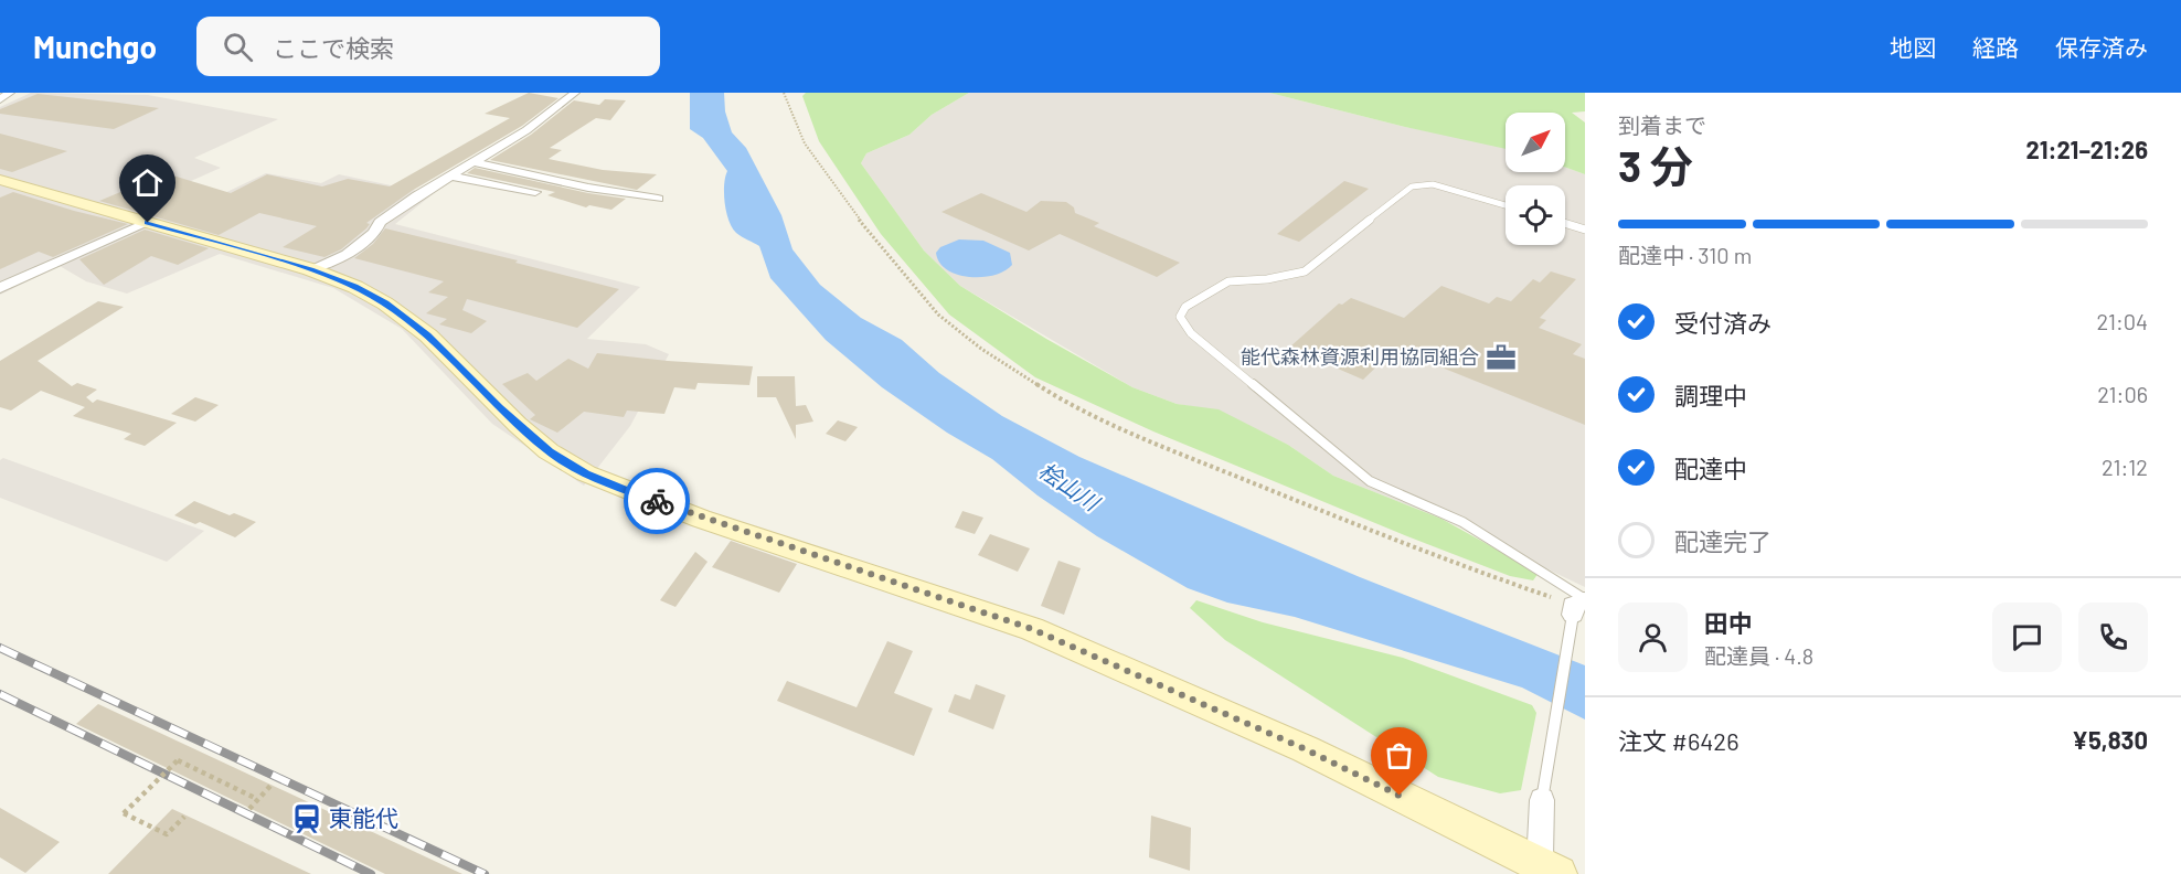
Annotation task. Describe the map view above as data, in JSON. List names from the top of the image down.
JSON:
{
  "water": ["桧山川"],
  "places": {
    "office": ["能代森林資源利用協同組合"],
    "station": ["東能代"]
  },
  "north": "top right",
  "page": {
    "header": "Munchgo",
    "search": "ここで検索",
    "nav": ["地図", "経路", "保存済み"],
    "heading": ["3 分", "到着まで", "21:21–21:26"],
    "panel": [
      "田中",
      "配達員 · 4.8",
      "注文 #6426",
      "¥5,830"
    ],
    "bar": "配達中 · 310 m",
    "list": [
      ["受付済み", "21:04"],
      ["調理中", "21:06"],
      ["配達中", "21:12"],
      "配達完了"
    ]
  }
}
